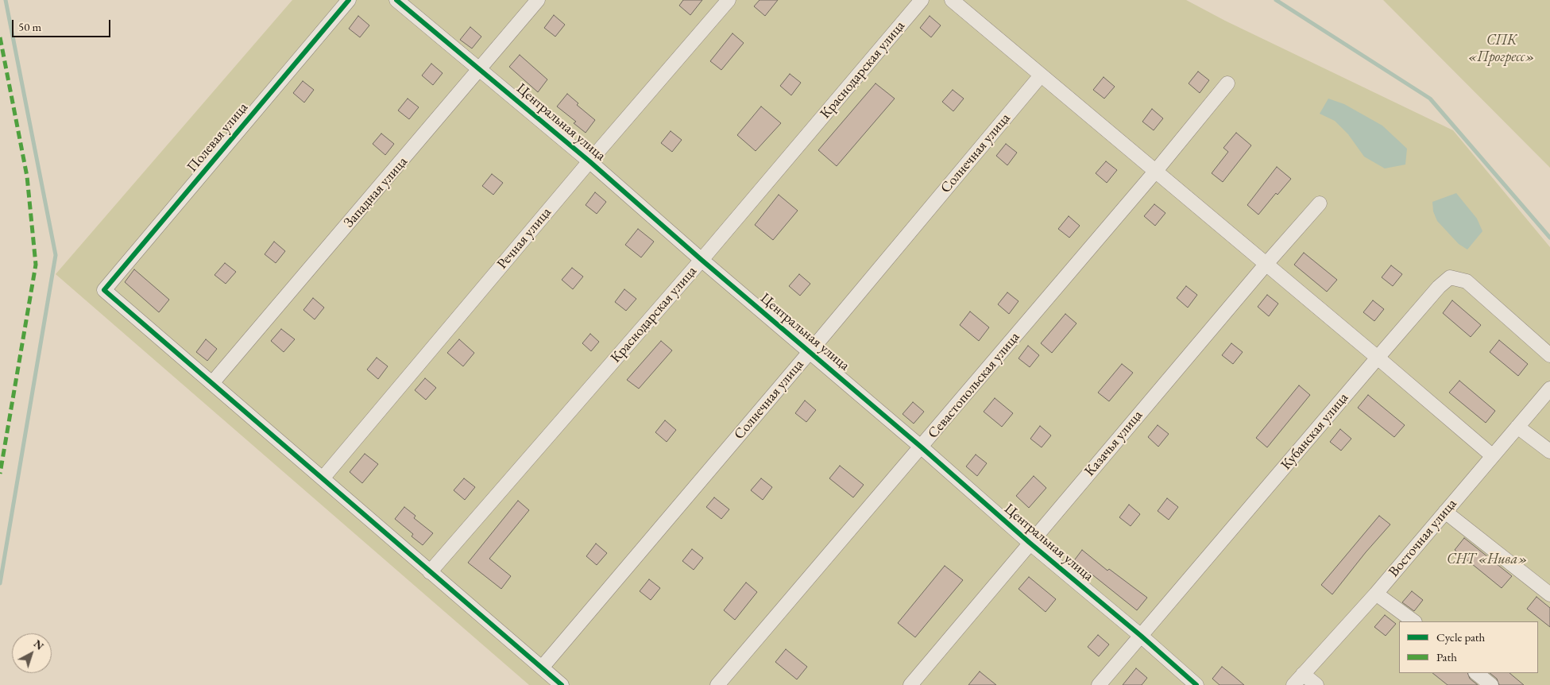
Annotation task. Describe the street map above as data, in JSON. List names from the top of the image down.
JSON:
{
  "streets": {
    "street": [
      "Краснодарская улица",
      "Центральная улица",
      "Полевая улица",
      "Солнечная улица",
      "Западная улица",
      "Речная улица",
      "Севастопольская улица",
      "Кубанская улица",
      "Казачья улица",
      "Восточная улица"
    ]
  },
  "crossings": [
    ["Краснодарская улица", "Центральная улица"],
    ["Центральная улица", "Солнечная улица"],
    ["Центральная улица", "Западная улица"],
    ["Центральная улица", "Речная улица"],
    ["Центральная улица", "Севастопольская улица"],
    ["Центральная улица", "Кубанская улица"],
    ["Центральная улица", "Казачья улица"],
    ["Полевая улица", "Западная улица"]
  ],
  "parks": ["СПК «Прогресс»", "СНТ «Нива»"],
  "legend": ["Cycle path", "Path"],
  "scale_bar": "50 m",
  "north": "top right"
}
